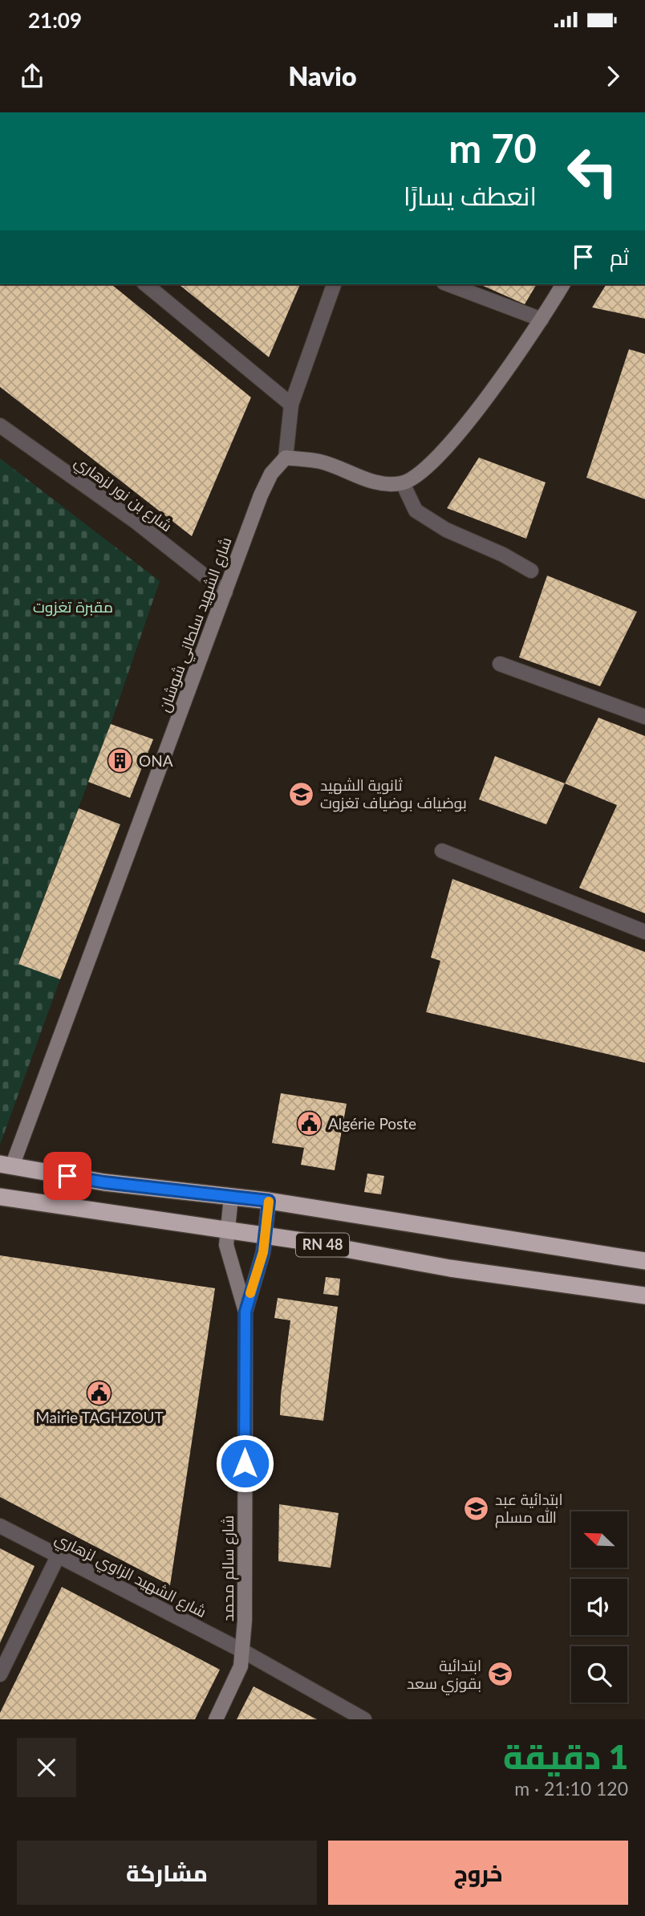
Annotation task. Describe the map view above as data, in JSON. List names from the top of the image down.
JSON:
{
  "streets": {
    "highway": ["RN 48"],
    "street": [
      "شارع بن نور لزهاري",
      "شارع الشهيد سلطاني شوشان",
      "شارع سالم محمد",
      "شارع الشهيد الزاوي لزهاري"
    ]
  },
  "crossings": [
    ["شارع بن نور لزهاري", "شارع الشهيد سلطاني شوشان"],
    ["شارع الشهيد سلطاني شوشان", "RN 48"],
    ["RN 48", "شارع سالم محمد"],
    ["شارع سالم محمد", "شارع الشهيد الزاوي لزهاري"]
  ],
  "parks": ["مقبرة تغزوت"],
  "places": {
    "building": ["ONA"],
    "school or university": ["ثانوية الشهيد بوضياف بوضياف تغزوت", "ابتدائية عبد الله مسلم", "ابتدائية بقوزي سعد"],
    "public building": ["Algérie Poste", "Mairie TAGHZOUT"]
  },
  "north": "top left",
  "page": {
    "status": "21:09",
    "header": "Navio",
    "turn": ["70 m", "انعطف يسارًا"],
    "then": "ثم",
    "heading": ["1 دقيقة", "120 m · 21:10"],
    "buttons": ["خروج", "مشاركة"]
  }
}
